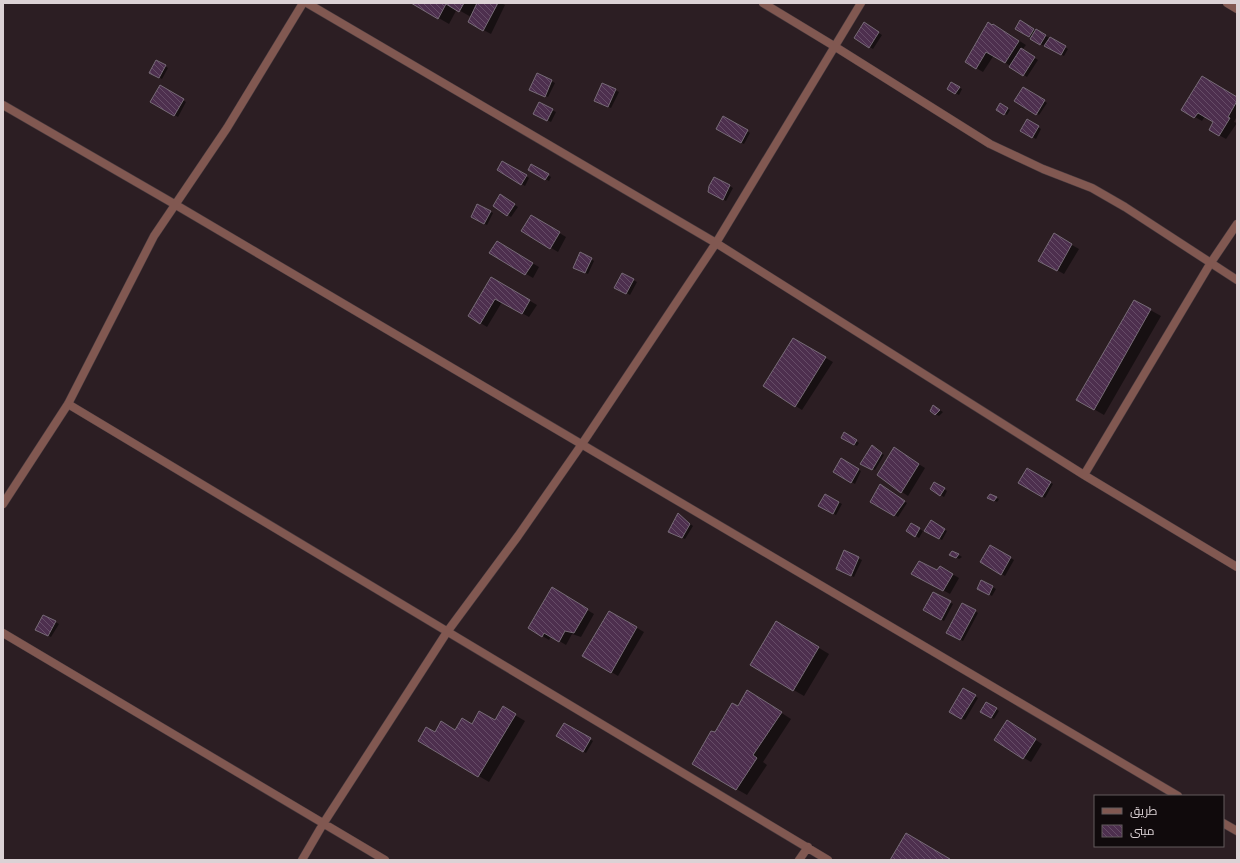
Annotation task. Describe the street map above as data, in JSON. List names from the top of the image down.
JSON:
{
  "legend": ["طريق", "مبنى"]
}
